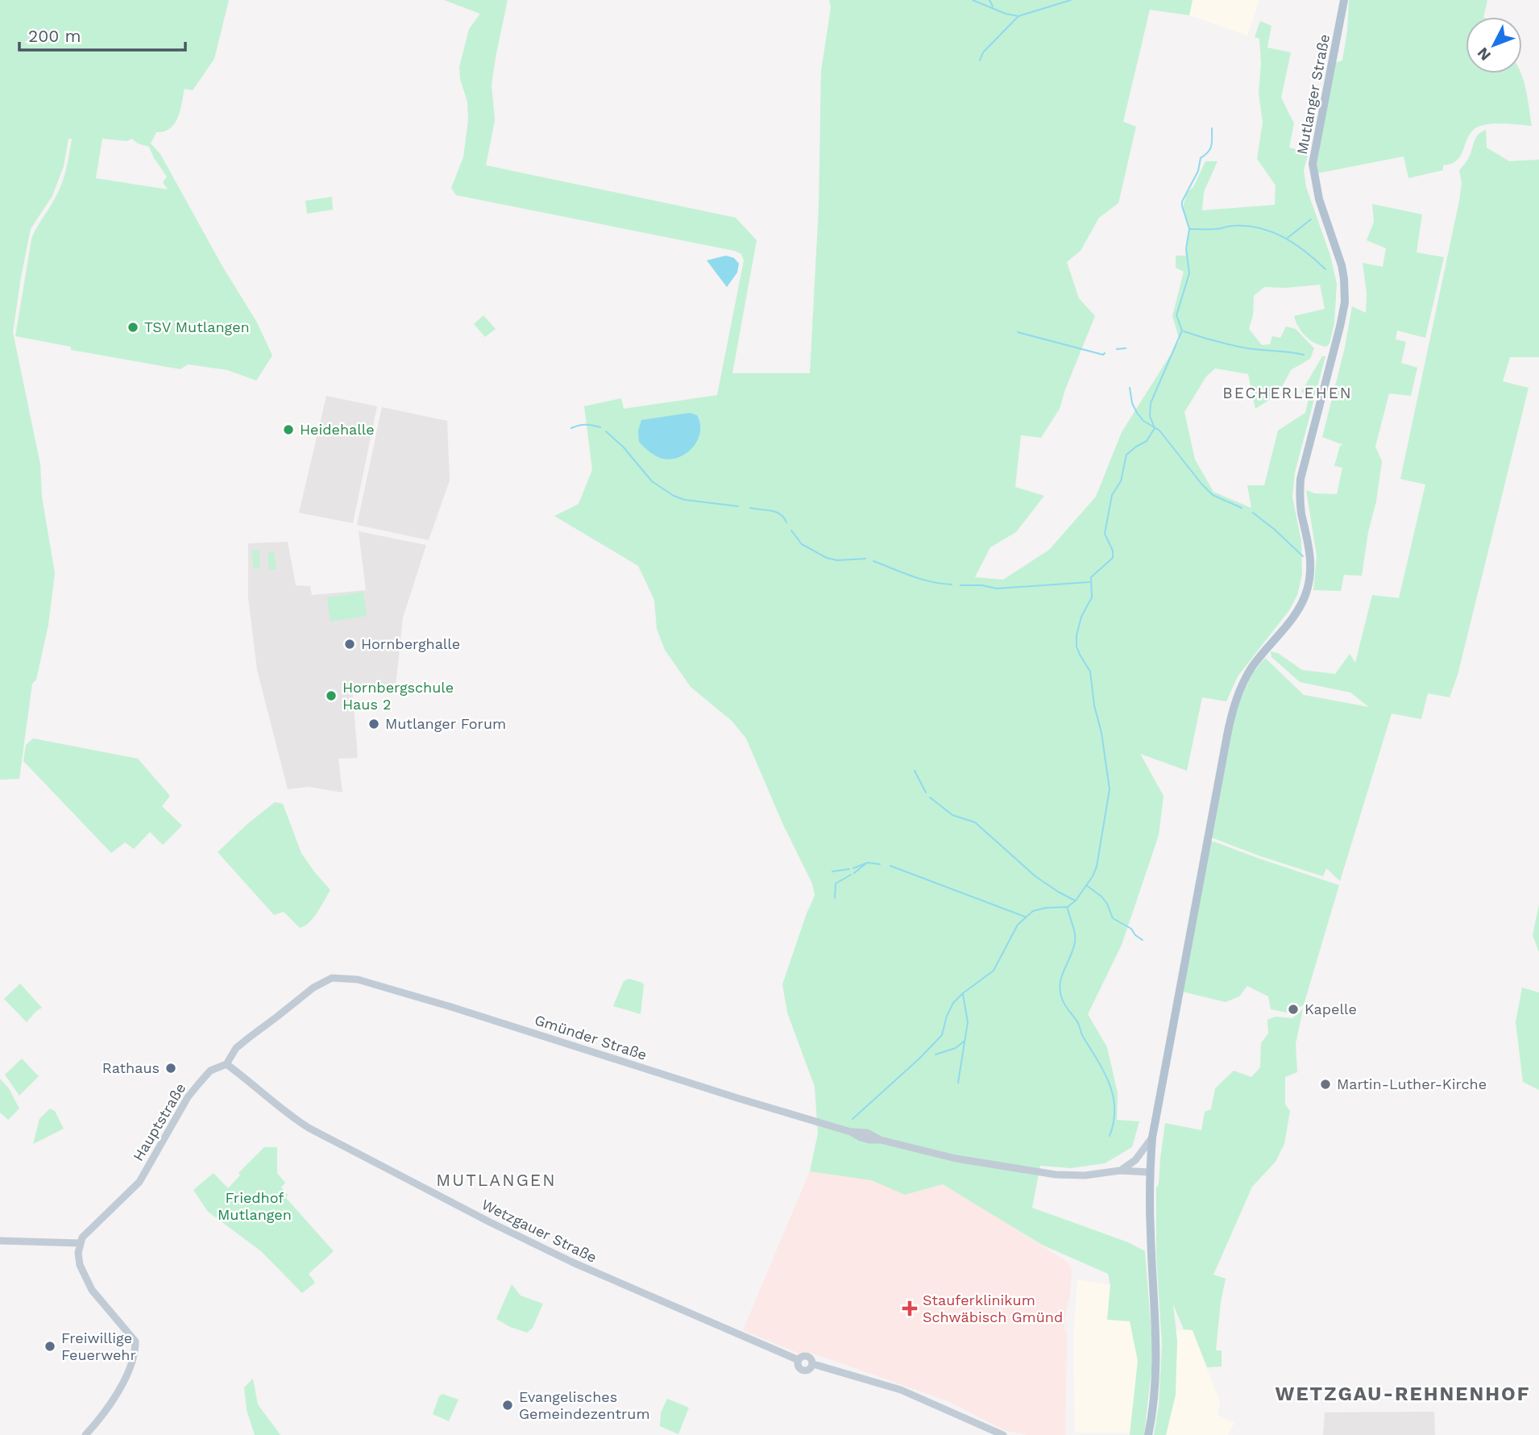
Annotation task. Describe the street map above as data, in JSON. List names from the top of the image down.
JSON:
{
  "streets": {
    "main road": ["Mutlanger Straße"],
    "street": ["Gmünder Straße", "Hauptstraße", "Wetzgauer Straße"]
  },
  "crossings": [
    ["Mutlanger Straße", "Gmünder Straße"],
    ["Gmünder Straße", "Hauptstraße"],
    ["Hauptstraße", "Wetzgauer Straße"]
  ],
  "districts": ["BECHERLEHEN", "MUTLANGEN", "WETZGAU-REHNENHOF"],
  "parks": ["Friedhof Mutlangen"],
  "places": {
    "other": [
      "TSV Mutlangen",
      "Heidehalle",
      "Hornberghalle",
      "Hornbergschule Haus 2",
      "Mutlanger Forum",
      "Kapelle",
      "Rathaus",
      "Martin-Luther-Kirche",
      "Freiwillige Feuerwehr",
      "Evangelisches Gemeindezentrum"
    ],
    "health": ["Stauferklinikum Schwäbisch Gmünd"]
  },
  "scale_bar": "200 m",
  "north": "bottom left"
}
